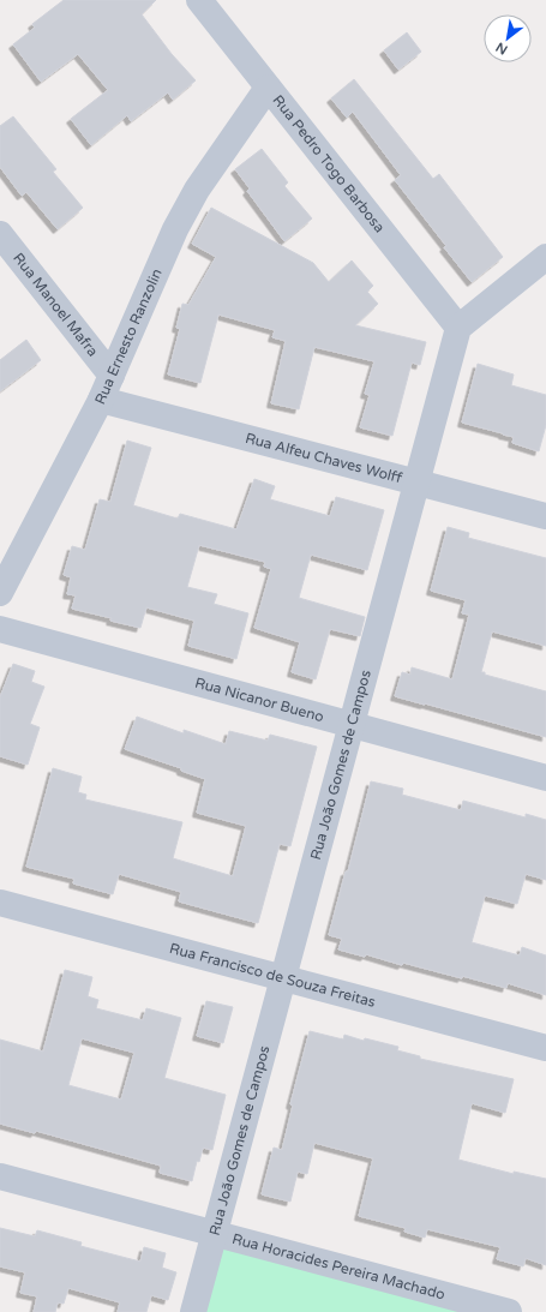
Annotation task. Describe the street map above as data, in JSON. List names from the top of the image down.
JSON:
{
  "streets": {
    "street": [
      "Rua Pedro Togo Barbosa",
      "Rua Manoel Mafra",
      "Rua Ernesto Ranzolin",
      "Rua Alfeu Chaves Wolff",
      "Rua Nicanor Bueno",
      "Rua João Gomes de Campos",
      "Rua Francisco de Souza Freitas",
      "Rua Horacides Pereira Machado"
    ]
  },
  "crossings": [
    ["Rua Pedro Togo Barbosa", "Rua Ernesto Ranzolin"],
    ["Rua Pedro Togo Barbosa", "Rua João Gomes de Campos"],
    ["Rua Manoel Mafra", "Rua Ernesto Ranzolin"],
    ["Rua Ernesto Ranzolin", "Rua Alfeu Chaves Wolff"],
    ["Rua Alfeu Chaves Wolff", "Rua João Gomes de Campos"],
    ["Rua Nicanor Bueno", "Rua João Gomes de Campos"],
    ["Rua João Gomes de Campos", "Rua Francisco de Souza Freitas"],
    ["Rua João Gomes de Campos", "Rua Horacides Pereira Machado"]
  ],
  "north": "bottom left"
}
